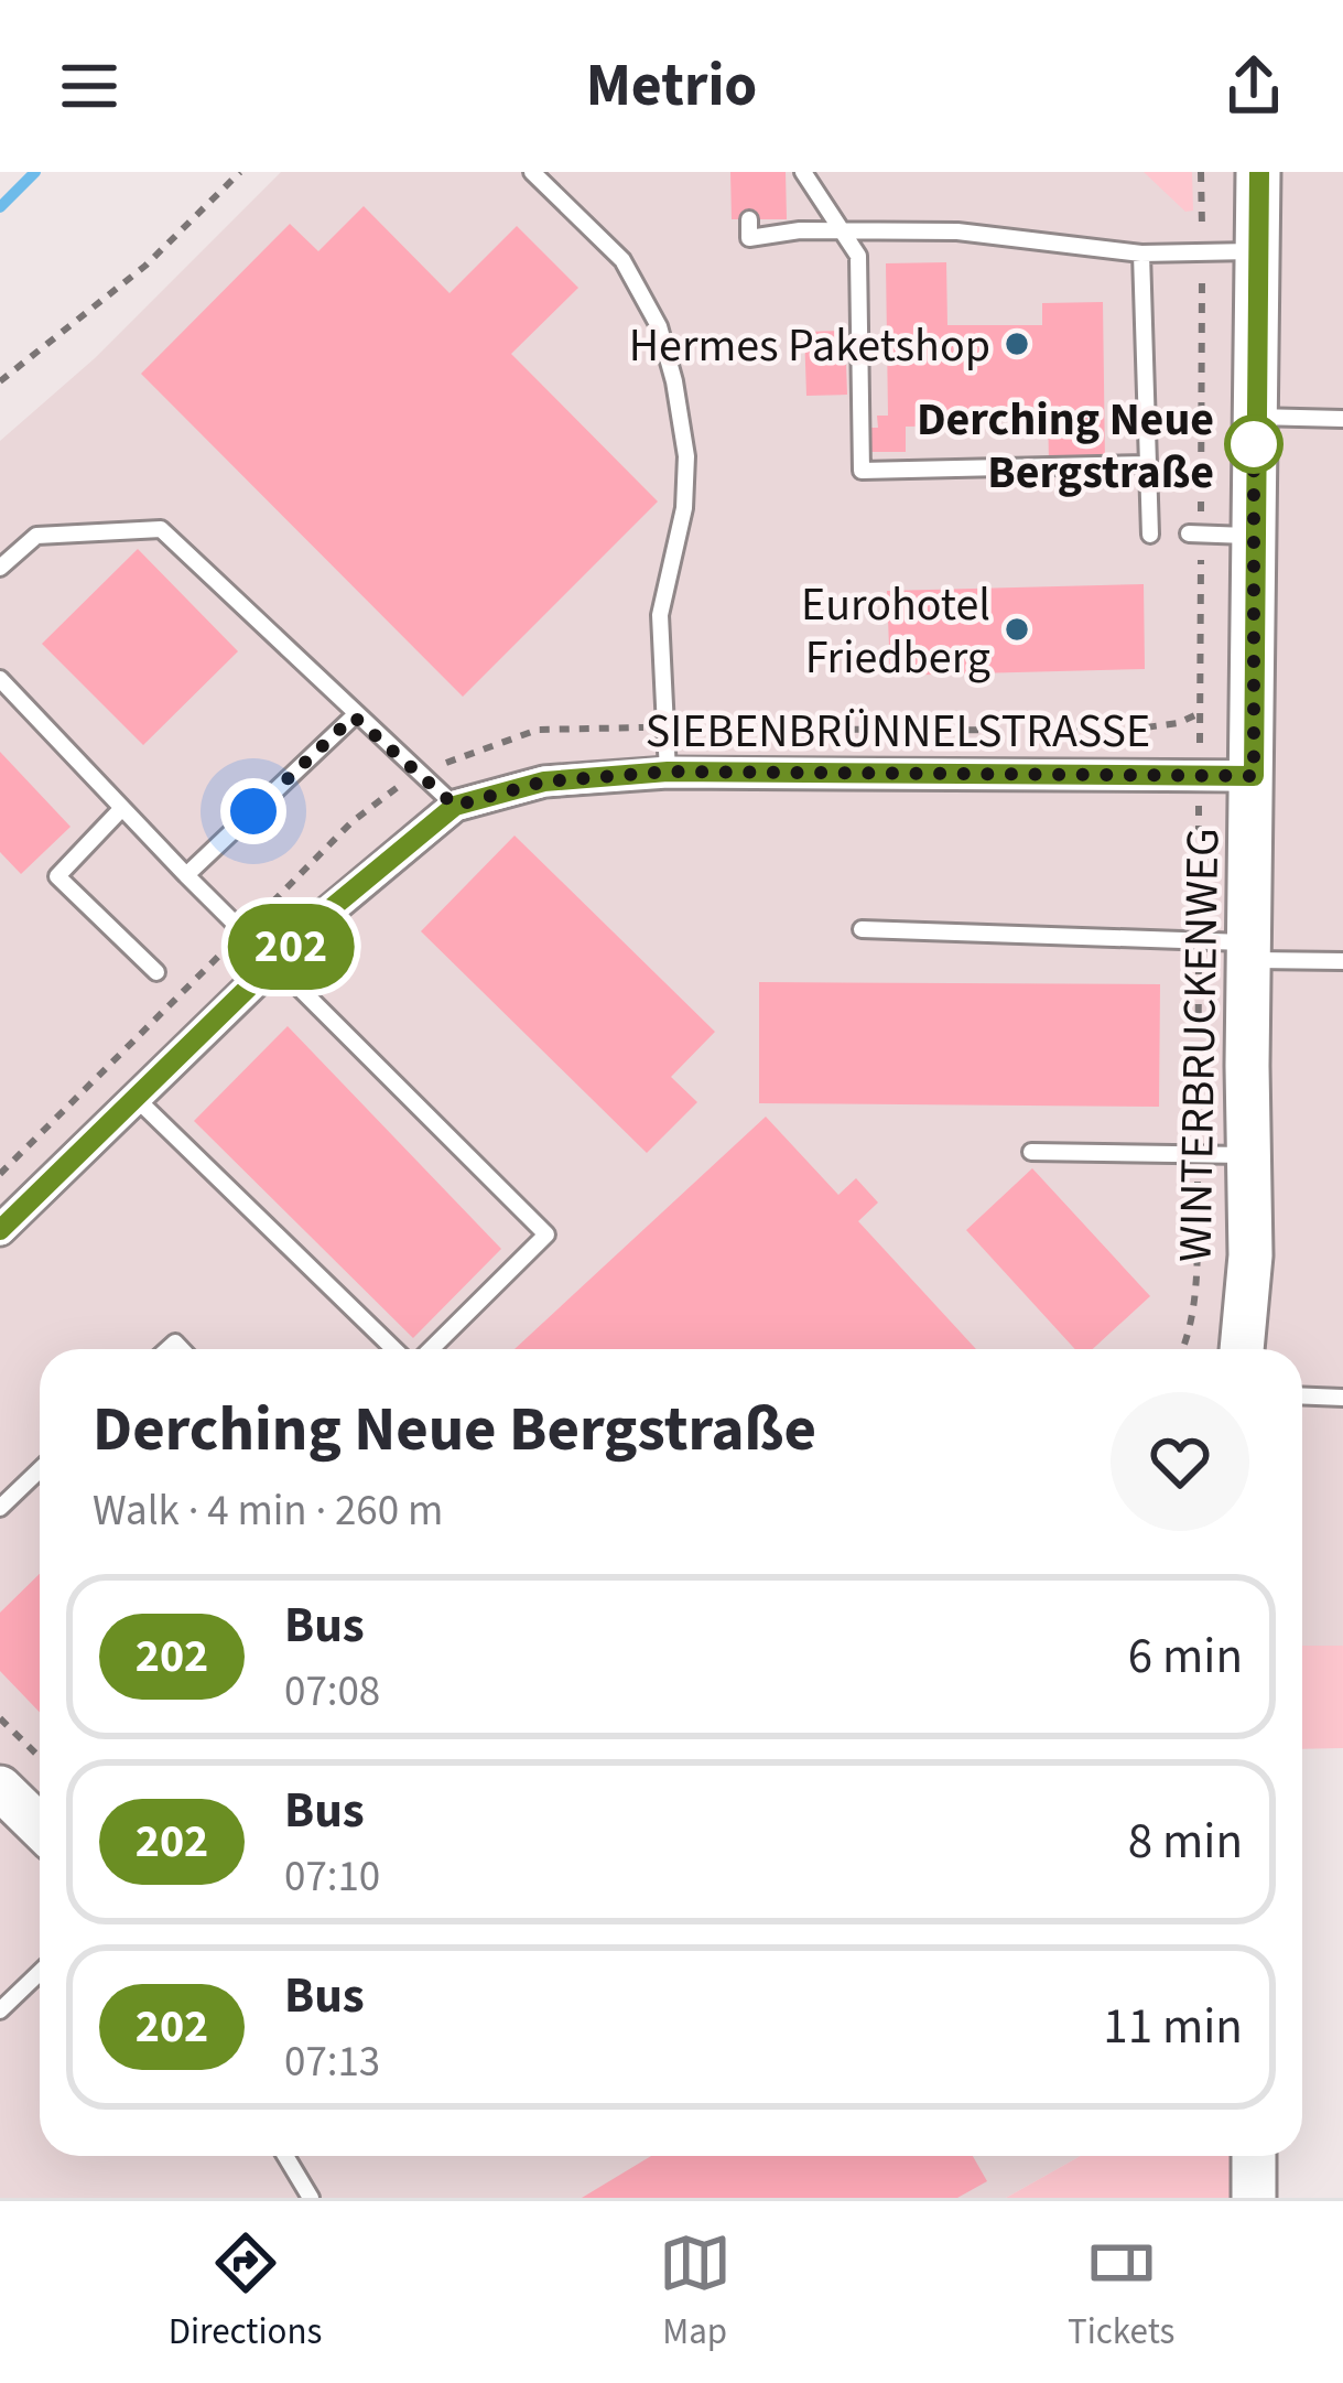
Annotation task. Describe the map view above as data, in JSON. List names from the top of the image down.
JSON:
{
  "streets": {
    "street": ["SIEBENBRÜNNELSTRASSE", "WINTERBRUCKENWEG"]
  },
  "crossings": [
    ["SIEBENBRÜNNELSTRASSE", "WINTERBRUCKENWEG"]
  ],
  "places": ["Hermes Paketshop", "Derching Neue Bergstraße", "Eurohotel Friedberg"],
  "lines": ["bus line 202"],
  "page": {
    "header": "Metrio",
    "on_map": "202",
    "heading": ["Derching Neue Bergstraße", "Walk · 4 min · 260 m"],
    "list": [
      {
        "mark": "202",
        "name": "Bus",
        "note": "07:08",
        "value": "6 min"
      },
      {
        "mark": "202",
        "name": "Bus",
        "note": "07:10",
        "value": "8 min"
      },
      {
        "mark": "202",
        "name": "Bus",
        "note": "07:13",
        "value": "11 min"
      }
    ],
    "tabs": ["Directions", "Map", "Tickets"]
  }
}
